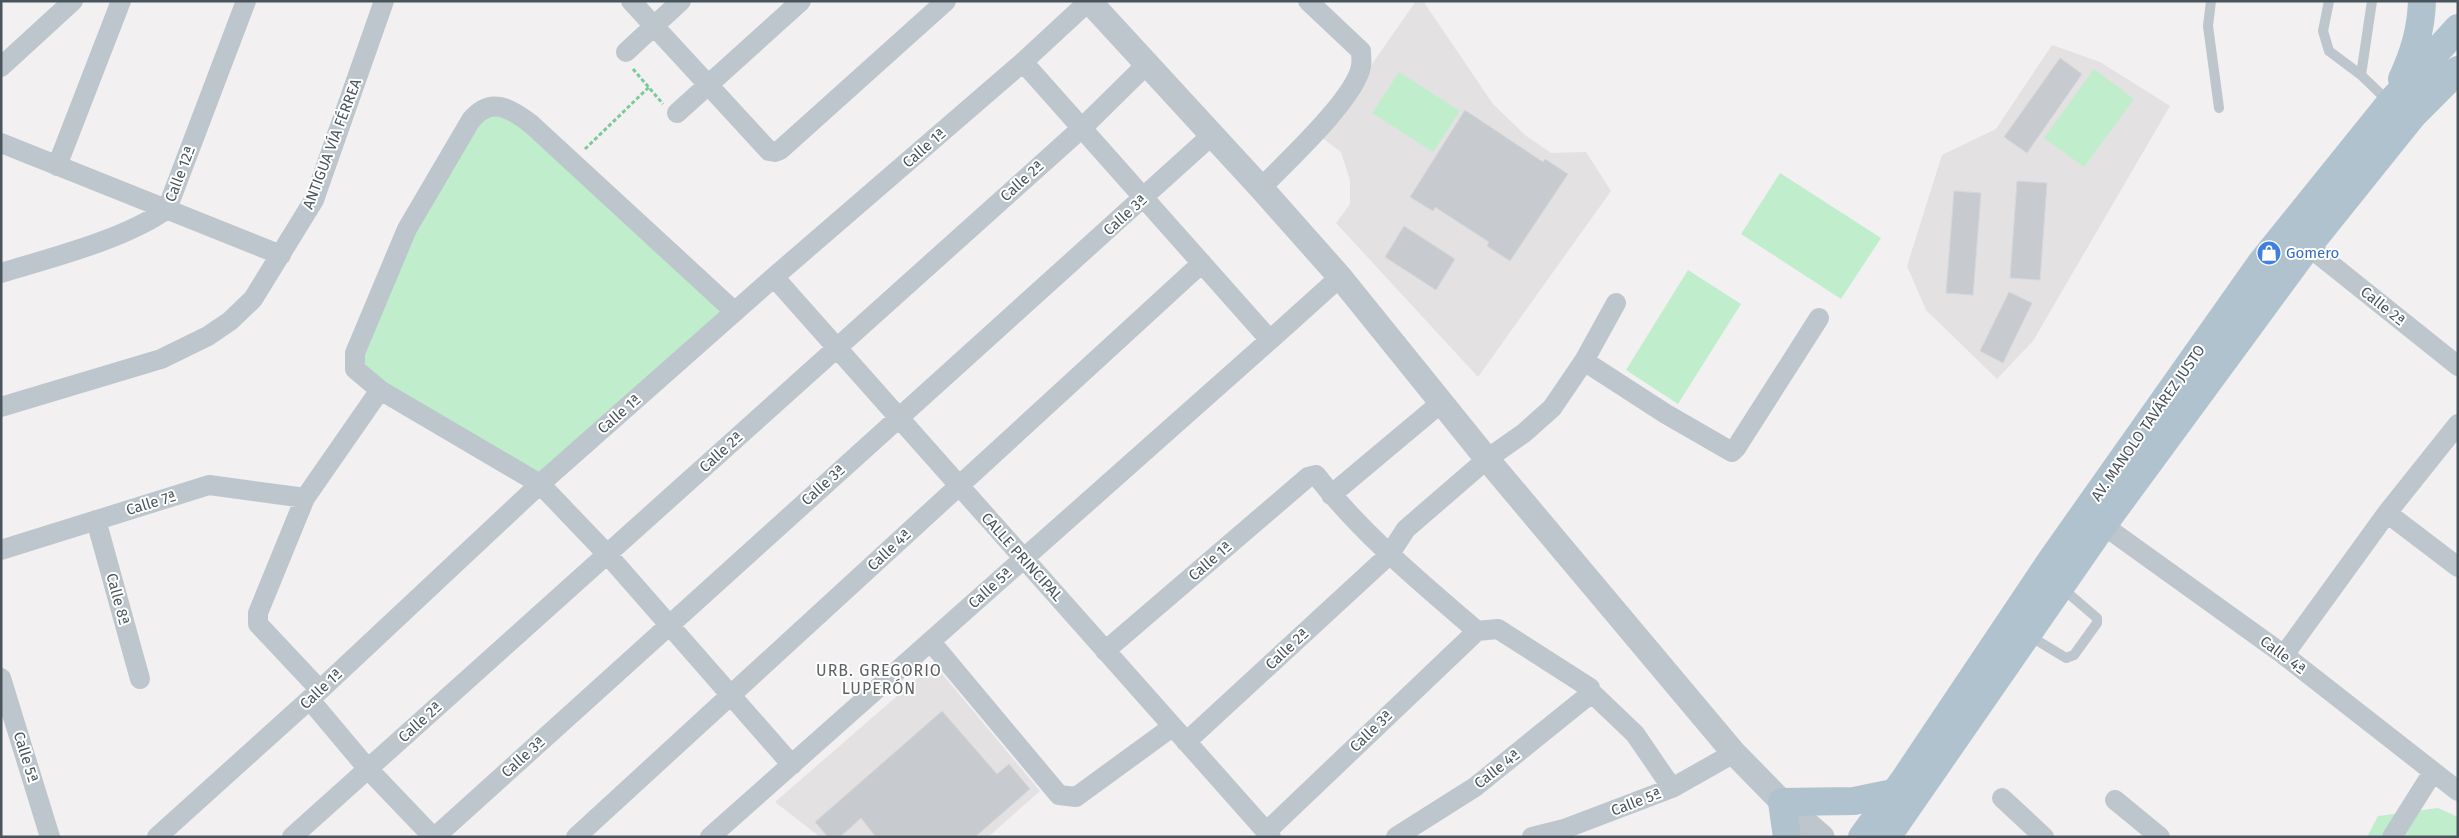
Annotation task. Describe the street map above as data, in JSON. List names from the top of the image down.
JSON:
{
  "streets": {
    "main road": ["AV. MANOLO TAVÁREZ JUSTO"],
    "street": [
      "ANTIGUA VÍA FÉRREA",
      "Calle 1ª",
      "Calle 12ª",
      "Calle 2ª",
      "Calle 3ª",
      "Calle 7ª",
      "Calle 4ª",
      "CALLE PRINCIPAL",
      "Calle 5ª",
      "Calle 8ª"
    ]
  },
  "crossings": [
    ["Calle 1ª", "CALLE PRINCIPAL"],
    ["Calle 2ª", "AV. MANOLO TAVÁREZ JUSTO"],
    ["Calle 2ª", "CALLE PRINCIPAL"],
    ["Calle 3ª", "CALLE PRINCIPAL"],
    ["AV. MANOLO TAVÁREZ JUSTO", "Calle 4ª"],
    ["Calle 7ª", "Calle 8ª"],
    ["Calle 4ª", "CALLE PRINCIPAL"],
    ["CALLE PRINCIPAL", "Calle 5ª"]
  ],
  "districts": ["URB. GREGORIO LUPERÓN"],
  "places": {
    "shop": ["Gomero"]
  }
}
